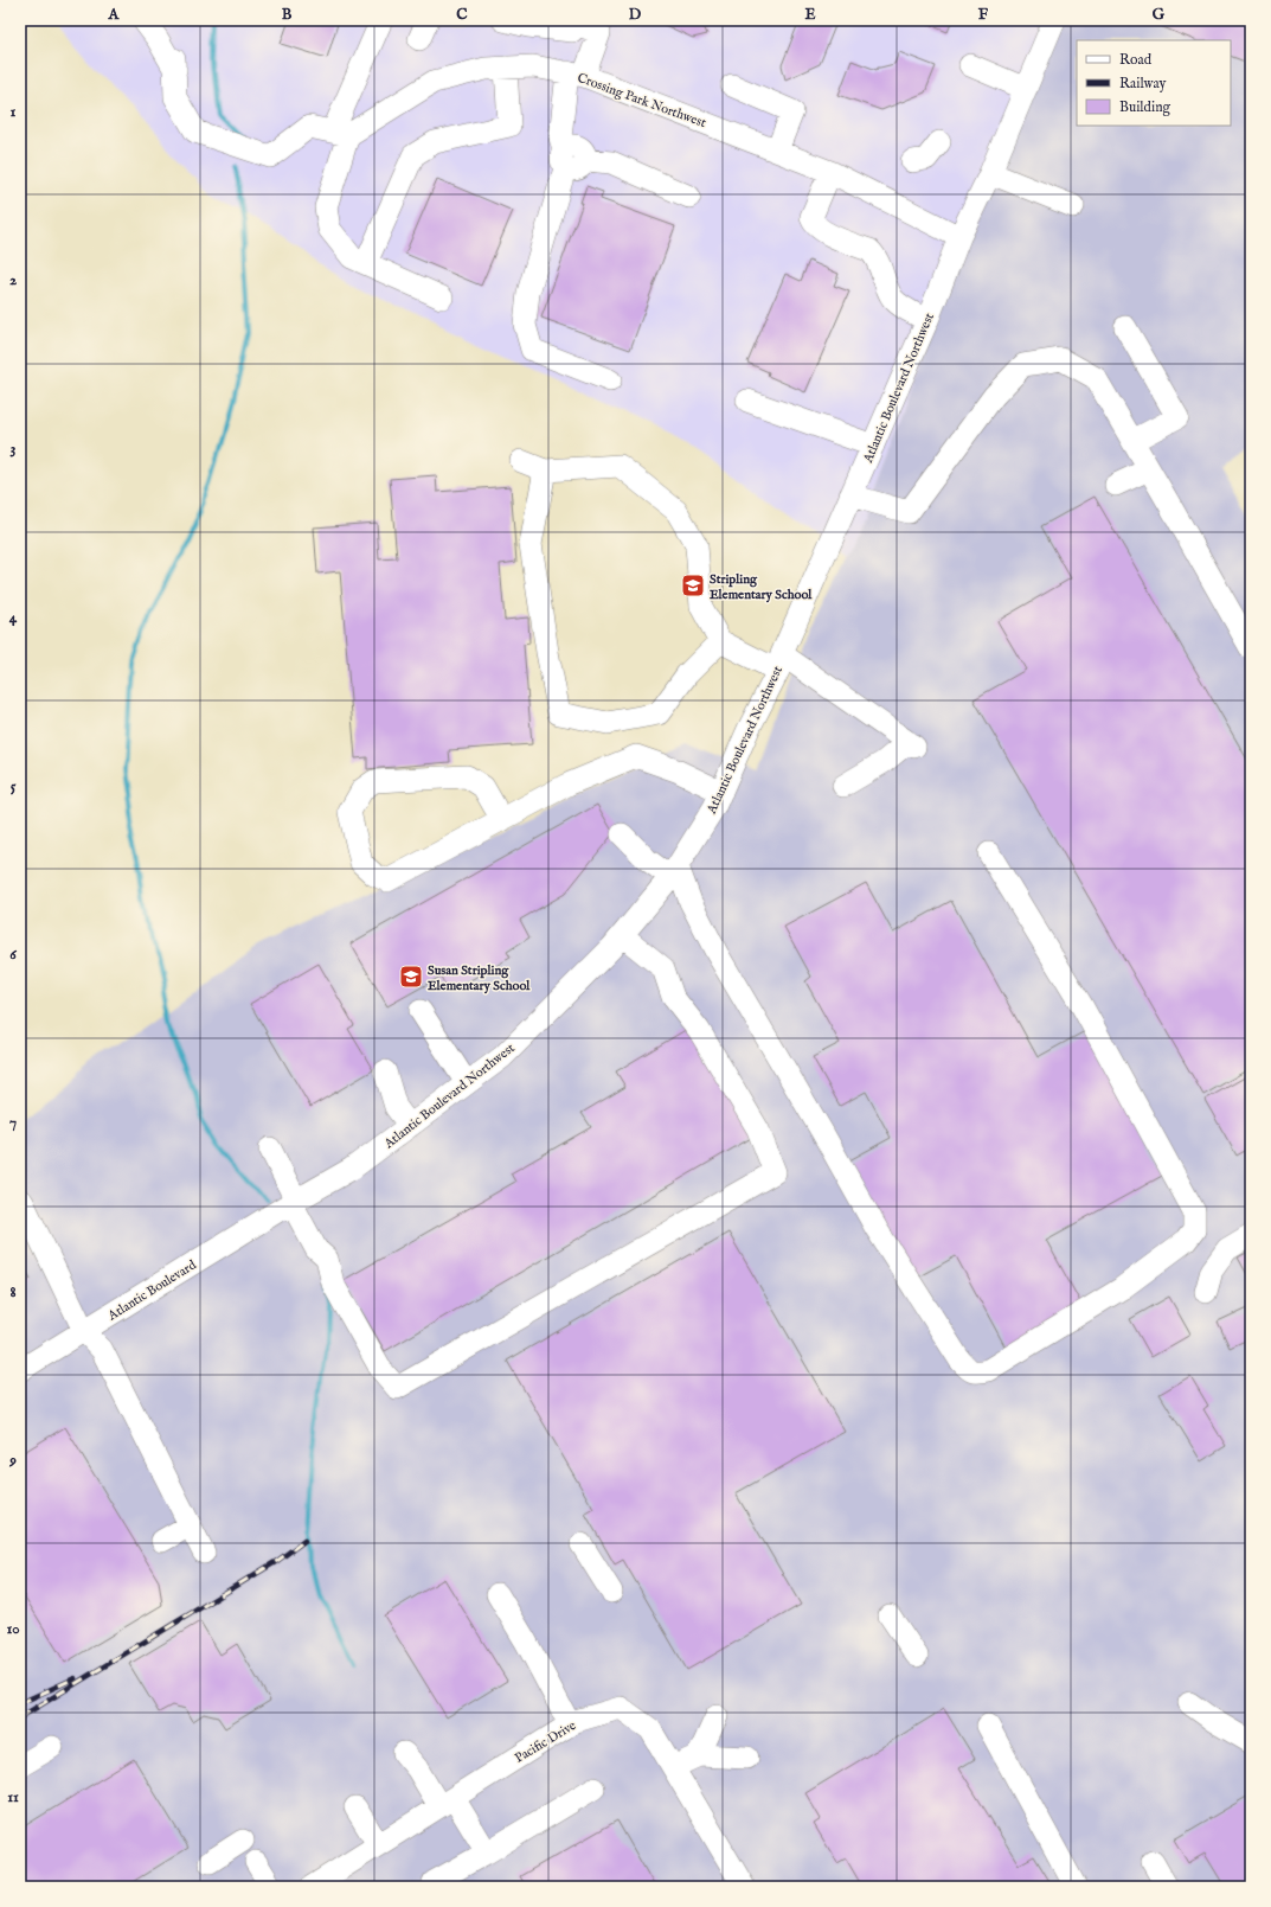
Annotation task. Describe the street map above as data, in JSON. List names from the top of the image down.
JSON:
{
  "streets": {
    "street": [
      "Crossing Park Northwest",
      "Atlantic Boulevard Northwest",
      "Atlantic Boulevard",
      "Pacific Drive"
    ]
  },
  "crossings": [
    ["Crossing Park Northwest", "Atlantic Boulevard Northwest"],
    ["Atlantic Boulevard Northwest", "Atlantic Boulevard"]
  ],
  "places": {
    "school or university": ["Stripling Elementary School", "Susan Stripling Elementary School"]
  },
  "legend": ["Road", "Railway", "Building"],
  "grid": {
    "columns": [
      "A",
      "B",
      "C",
      "D",
      "E",
      "F",
      "G"
    ],
    "rows": [
      "1",
      "2",
      "3",
      "4",
      "5",
      "6",
      "7",
      "8",
      "9",
      "10",
      "11"
    ]
  }
}
